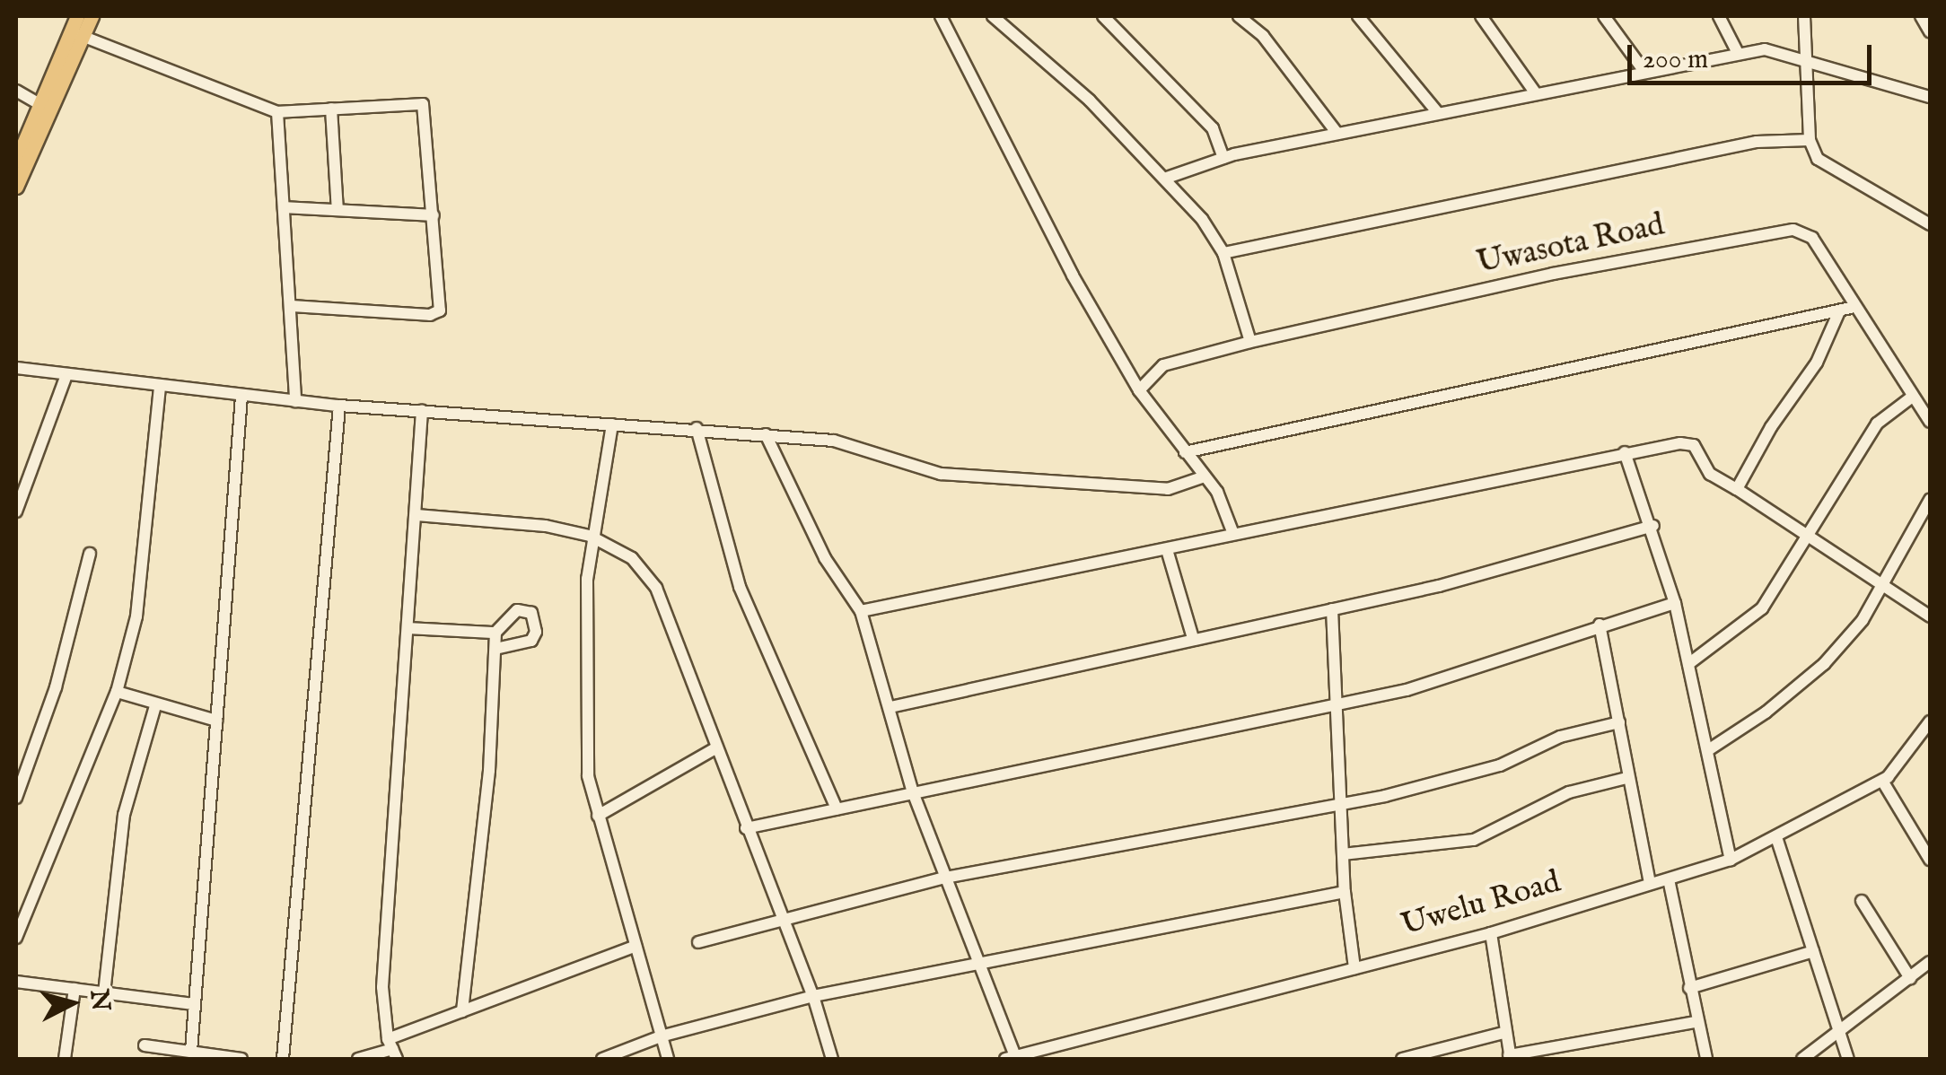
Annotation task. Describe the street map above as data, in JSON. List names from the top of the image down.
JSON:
{
  "streets": {
    "street": ["Uwasota Road", "Uwelu Road"]
  },
  "scale_bar": "200 m",
  "north": "right"
}
